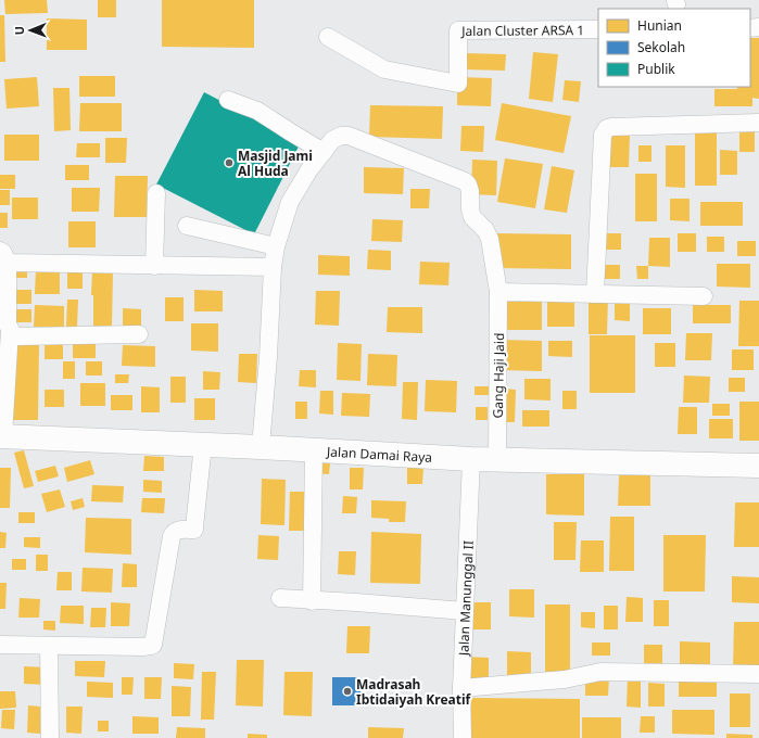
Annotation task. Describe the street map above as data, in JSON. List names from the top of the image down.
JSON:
{
  "streets": {
    "street": [
      "Jalan Cluster ARSA 1",
      "Gang Haji Jaid",
      "Jalan Damai Raya",
      "Jalan Manunggal II"
    ]
  },
  "crossings": [
    ["Gang Haji Jaid", "Jalan Damai Raya"],
    ["Jalan Damai Raya", "Jalan Manunggal II"]
  ],
  "places": ["Masjid Jami Al Huda", "Madrasah Ibtidaiyah Kreatif"],
  "legend": ["Hunian", "Sekolah", "Publik"],
  "north": "left"
}
